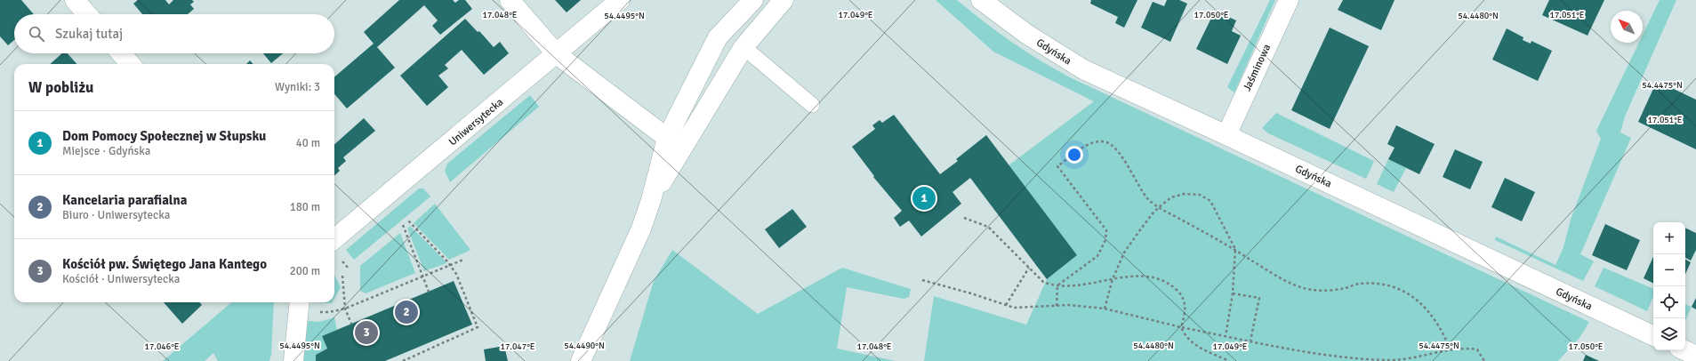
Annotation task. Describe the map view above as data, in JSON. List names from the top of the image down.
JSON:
{
  "streets": {
    "street": ["Gdyńska", "Jaśminowa", "Uniwersytecka"]
  },
  "crossings": [
    ["Gdyńska", "Jaśminowa"]
  ],
  "north": "top left",
  "page": {
    "search": "Szukaj tutaj",
    "heading": ["W pobliżu", "Wyniki: 3"],
    "list": [
      {
        "mark": "1",
        "name": "Dom Pomocy Społecznej w Słupsku",
        "note": "Miejsce · Gdyńska",
        "value": "40 m"
      },
      {
        "mark": "2",
        "name": "Kancelaria parafialna",
        "note": "Biuro · Uniwersytecka",
        "value": "180 m"
      },
      {
        "mark": "3",
        "name": "Kościół pw. Świętego Jana Kantego",
        "note": "Kościół · Uniwersytecka",
        "value": "200 m"
      }
    ],
    "pins": ["1", "2", "3"],
    "map_buttons": ["+", "−"]
  },
  "coordinates": [
    "17.051°E",
    "17.048°E",
    "17.049°E",
    "17.050°E",
    "54.4495°N",
    "54.4480°N",
    "54.4475°N",
    "54.4490°N",
    "17.046°E",
    "17.047°E"
  ]
}
